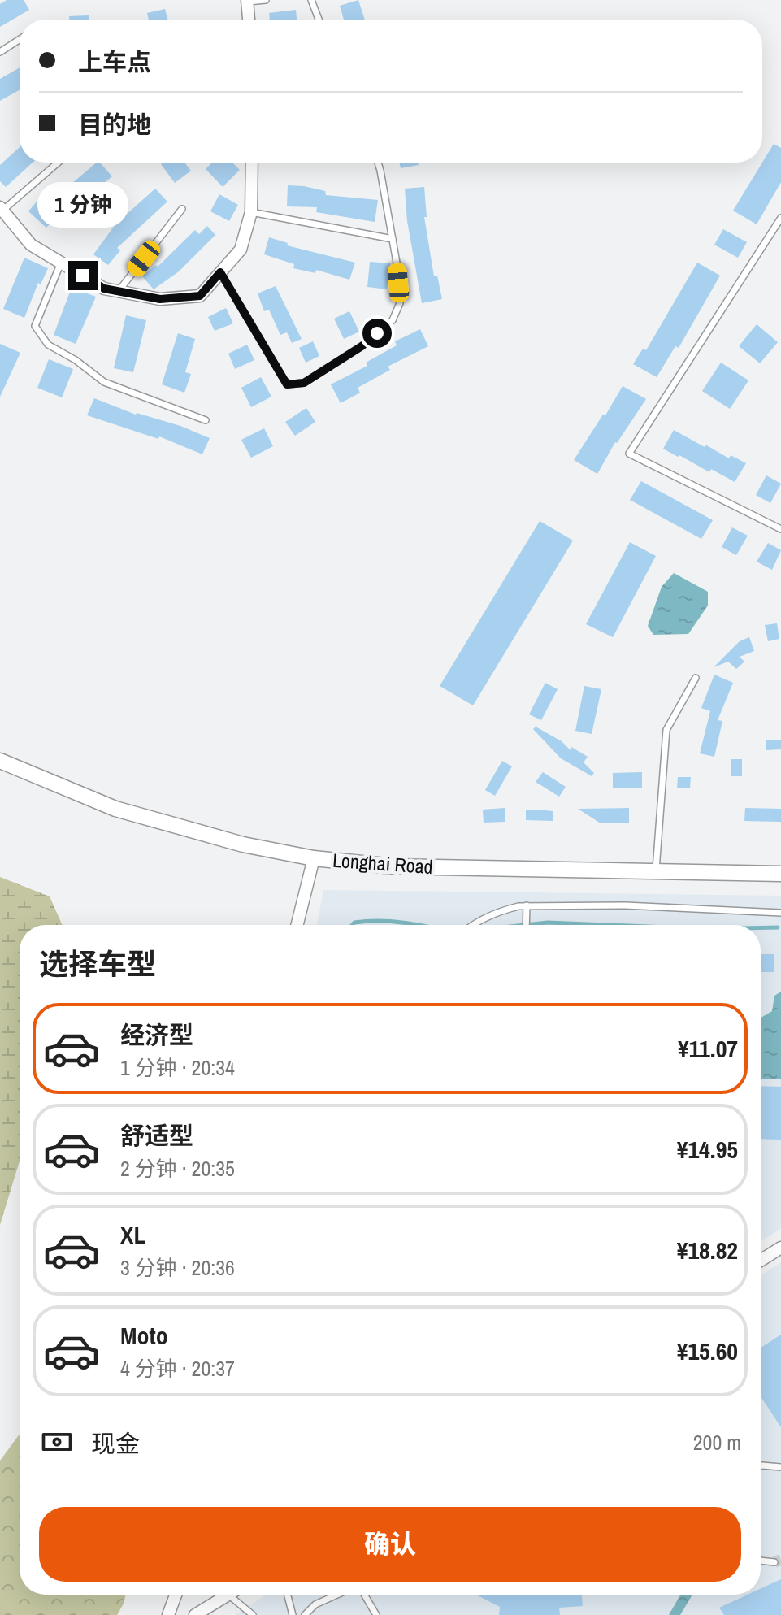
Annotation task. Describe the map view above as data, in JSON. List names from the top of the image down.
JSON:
{
  "streets": {
    "street": ["Longhai Road"]
  },
  "page": {
    "banner": ["上车点", "目的地"],
    "bubble": "1 分钟",
    "heading": "选择车型",
    "list": [
      {
        "name": "经济型",
        "note": "1 分钟 · 20:34",
        "value": "¥11.07"
      },
      {
        "name": "舒适型",
        "note": "2 分钟 · 20:35",
        "value": "¥14.95"
      },
      {
        "name": "XL",
        "note": "3 分钟 · 20:36",
        "value": "¥18.82"
      },
      {
        "name": "Moto",
        "note": "4 分钟 · 20:37",
        "value": "¥15.60"
      }
    ],
    "pay": ["现金", "200 m"],
    "buttons": "确认"
  }
}
